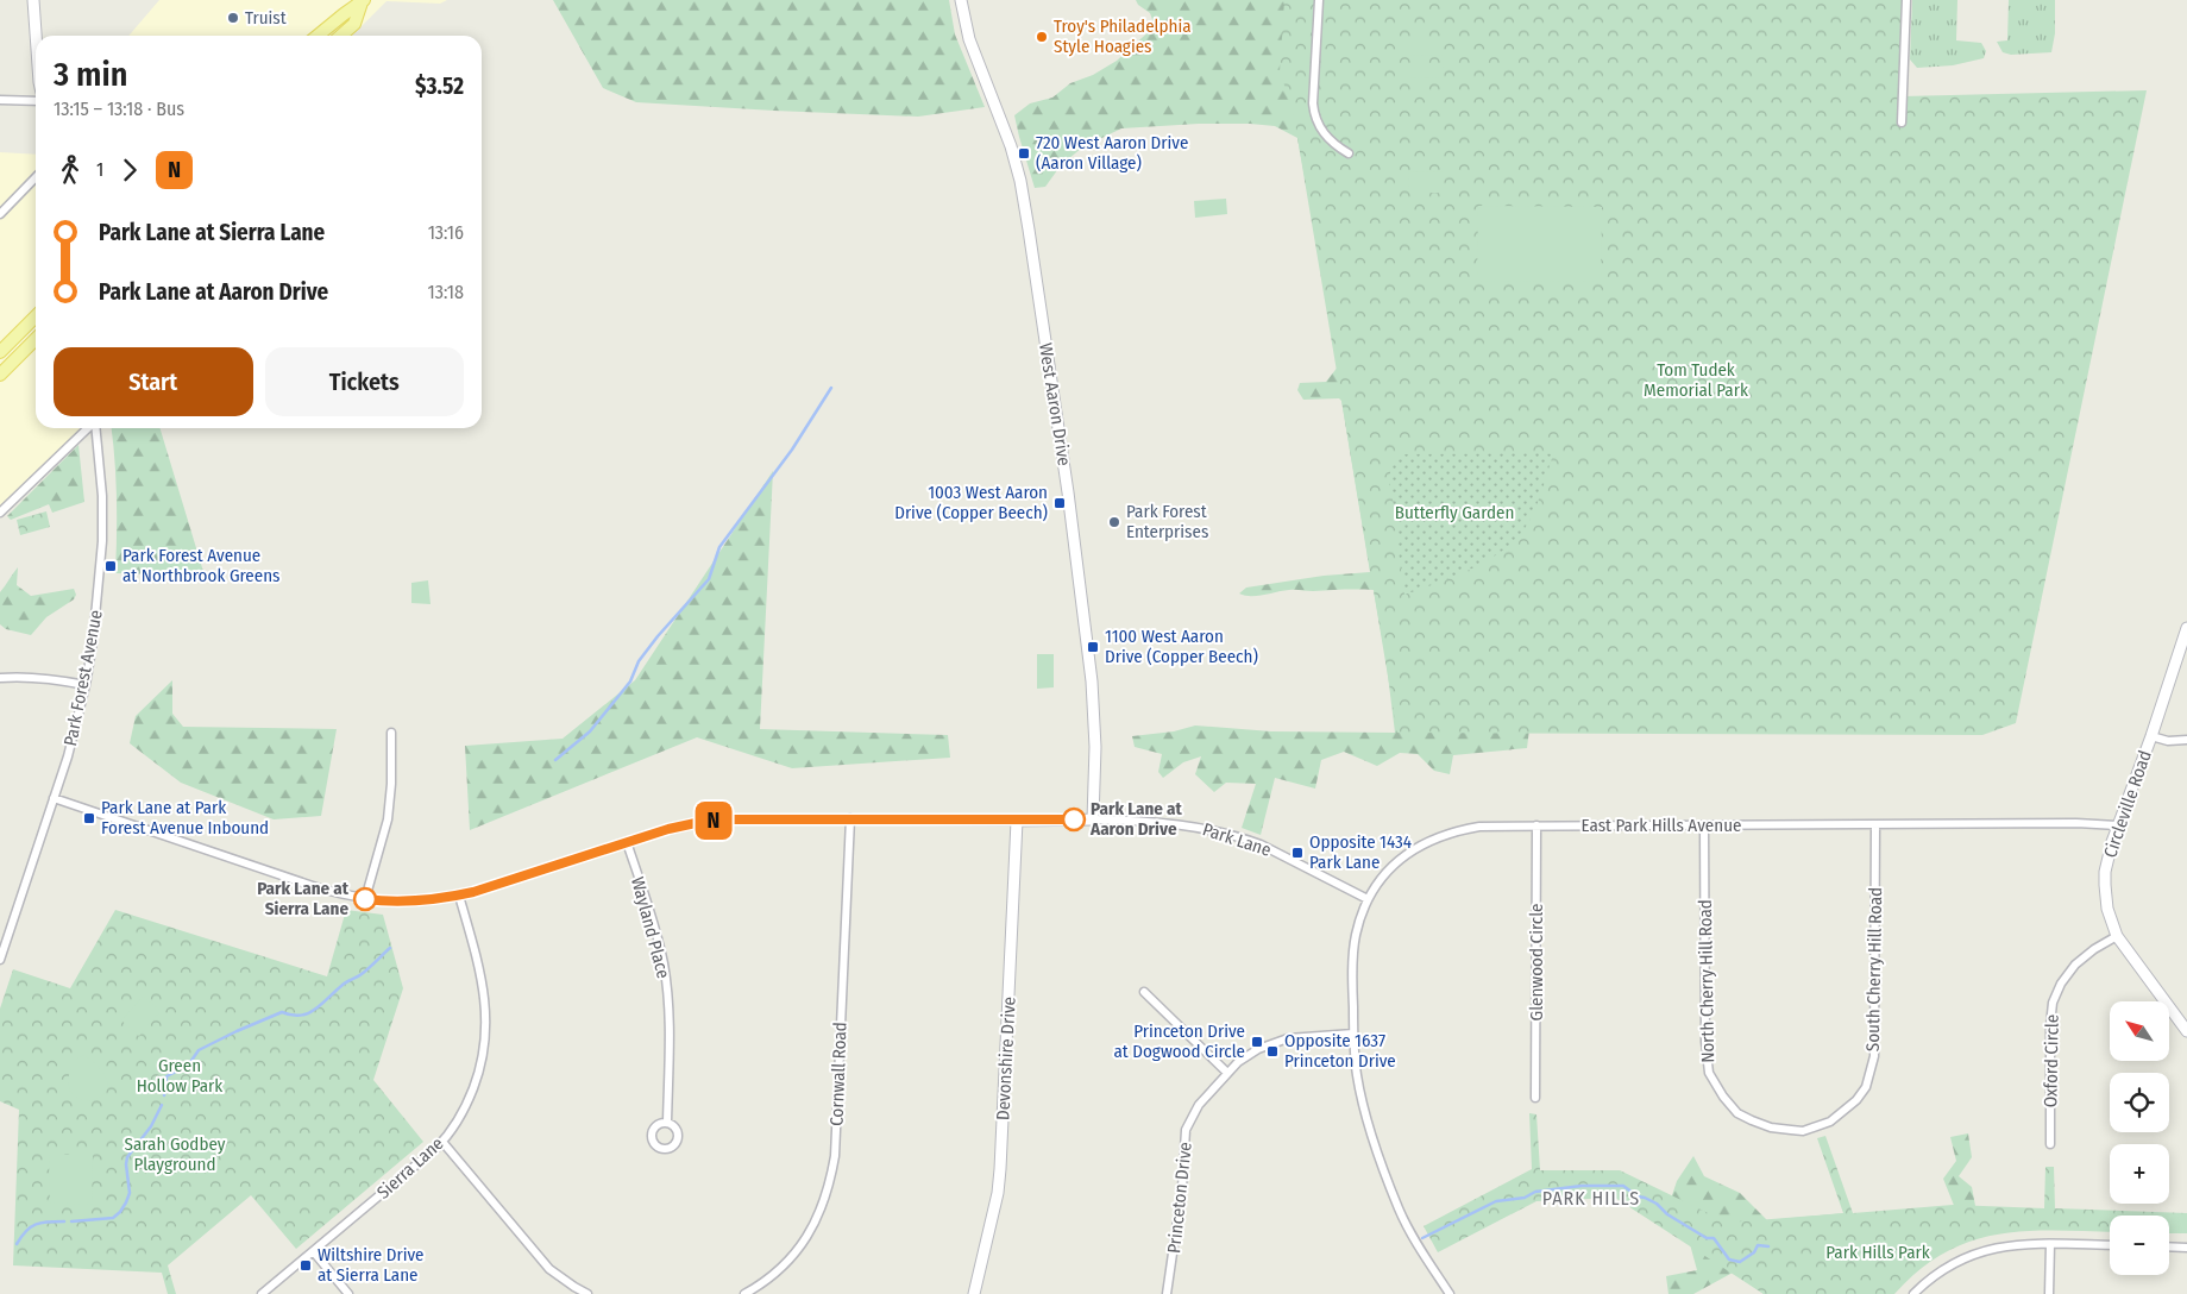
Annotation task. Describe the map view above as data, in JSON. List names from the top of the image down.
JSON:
{
  "streets": {
    "street": [
      "West Aaron Drive",
      "Park Forest Avenue",
      "Circleville Road",
      "East Park Hills Avenue",
      "Park Lane",
      "Wayland Place",
      "Glenwood Circle",
      "South Cherry Hill Road",
      "North Cherry Hill Road",
      "Devonshire Drive",
      "Oxford Circle",
      "Cornwall Road",
      "Sierra Lane",
      "Princeton Drive"
    ]
  },
  "crossings": [
    ["West Aaron Drive", "Park Lane"],
    ["Park Forest Avenue", "Park Lane"],
    ["Circleville Road", "East Park Hills Avenue"],
    ["Circleville Road", "Oxford Circle"],
    ["East Park Hills Avenue", "Park Lane"],
    ["East Park Hills Avenue", "Glenwood Circle"],
    ["East Park Hills Avenue", "South Cherry Hill Road"],
    ["East Park Hills Avenue", "North Cherry Hill Road"],
    ["East Park Hills Avenue", "Princeton Drive"],
    ["Park Lane", "Wayland Place"],
    ["Park Lane", "Devonshire Drive"],
    ["Park Lane", "Cornwall Road"],
    ["Park Lane", "Sierra Lane"],
    ["South Cherry Hill Road", "North Cherry Hill Road"]
  ],
  "districts": ["PARK HILLS"],
  "parks": [
    "Tom Tudek Memorial Park",
    "Butterfly Garden",
    "Green Hollow Park",
    "Sarah Godbey Playground",
    "Park Hills Park"
  ],
  "places": {
    "other": [
      "Truist",
      "Troy's Philadelphia Style Hoagies",
      "Park Forest Enterprises",
      "Park Lane at Aaron Drive",
      "Park Lane at Sierra Lane"
    ],
    "transit": [
      "720 West Aaron Drive (Aaron Village)",
      "1003 West Aaron Drive (Copper Beech)",
      "Park Forest Avenue at Northbrook Greens",
      "1100 West Aaron Drive (Copper Beech)",
      "Park Lane at Park Forest Avenue Inbound",
      "Opposite 1434 Park Lane",
      "Princeton Drive at Dogwood Circle",
      "Opposite 1637 Princeton Drive",
      "Wiltshire Drive at Sierra Lane"
    ]
  },
  "lines": ["bus line N"],
  "north": "top left",
  "page": {
    "on_map": "N",
    "heading": ["3 min", "13:15 – 13:18 · Bus", "$3.52"],
    "legs": ["1", "N"],
    "list": [
      {
        "name": "Park Lane at Sierra Lane",
        "value": "13:16"
      },
      {
        "name": "Park Lane at Aaron Drive",
        "value": "13:18"
      }
    ],
    "buttons": ["Start", "Tickets"],
    "map_buttons": ["+", "−"]
  }
}
